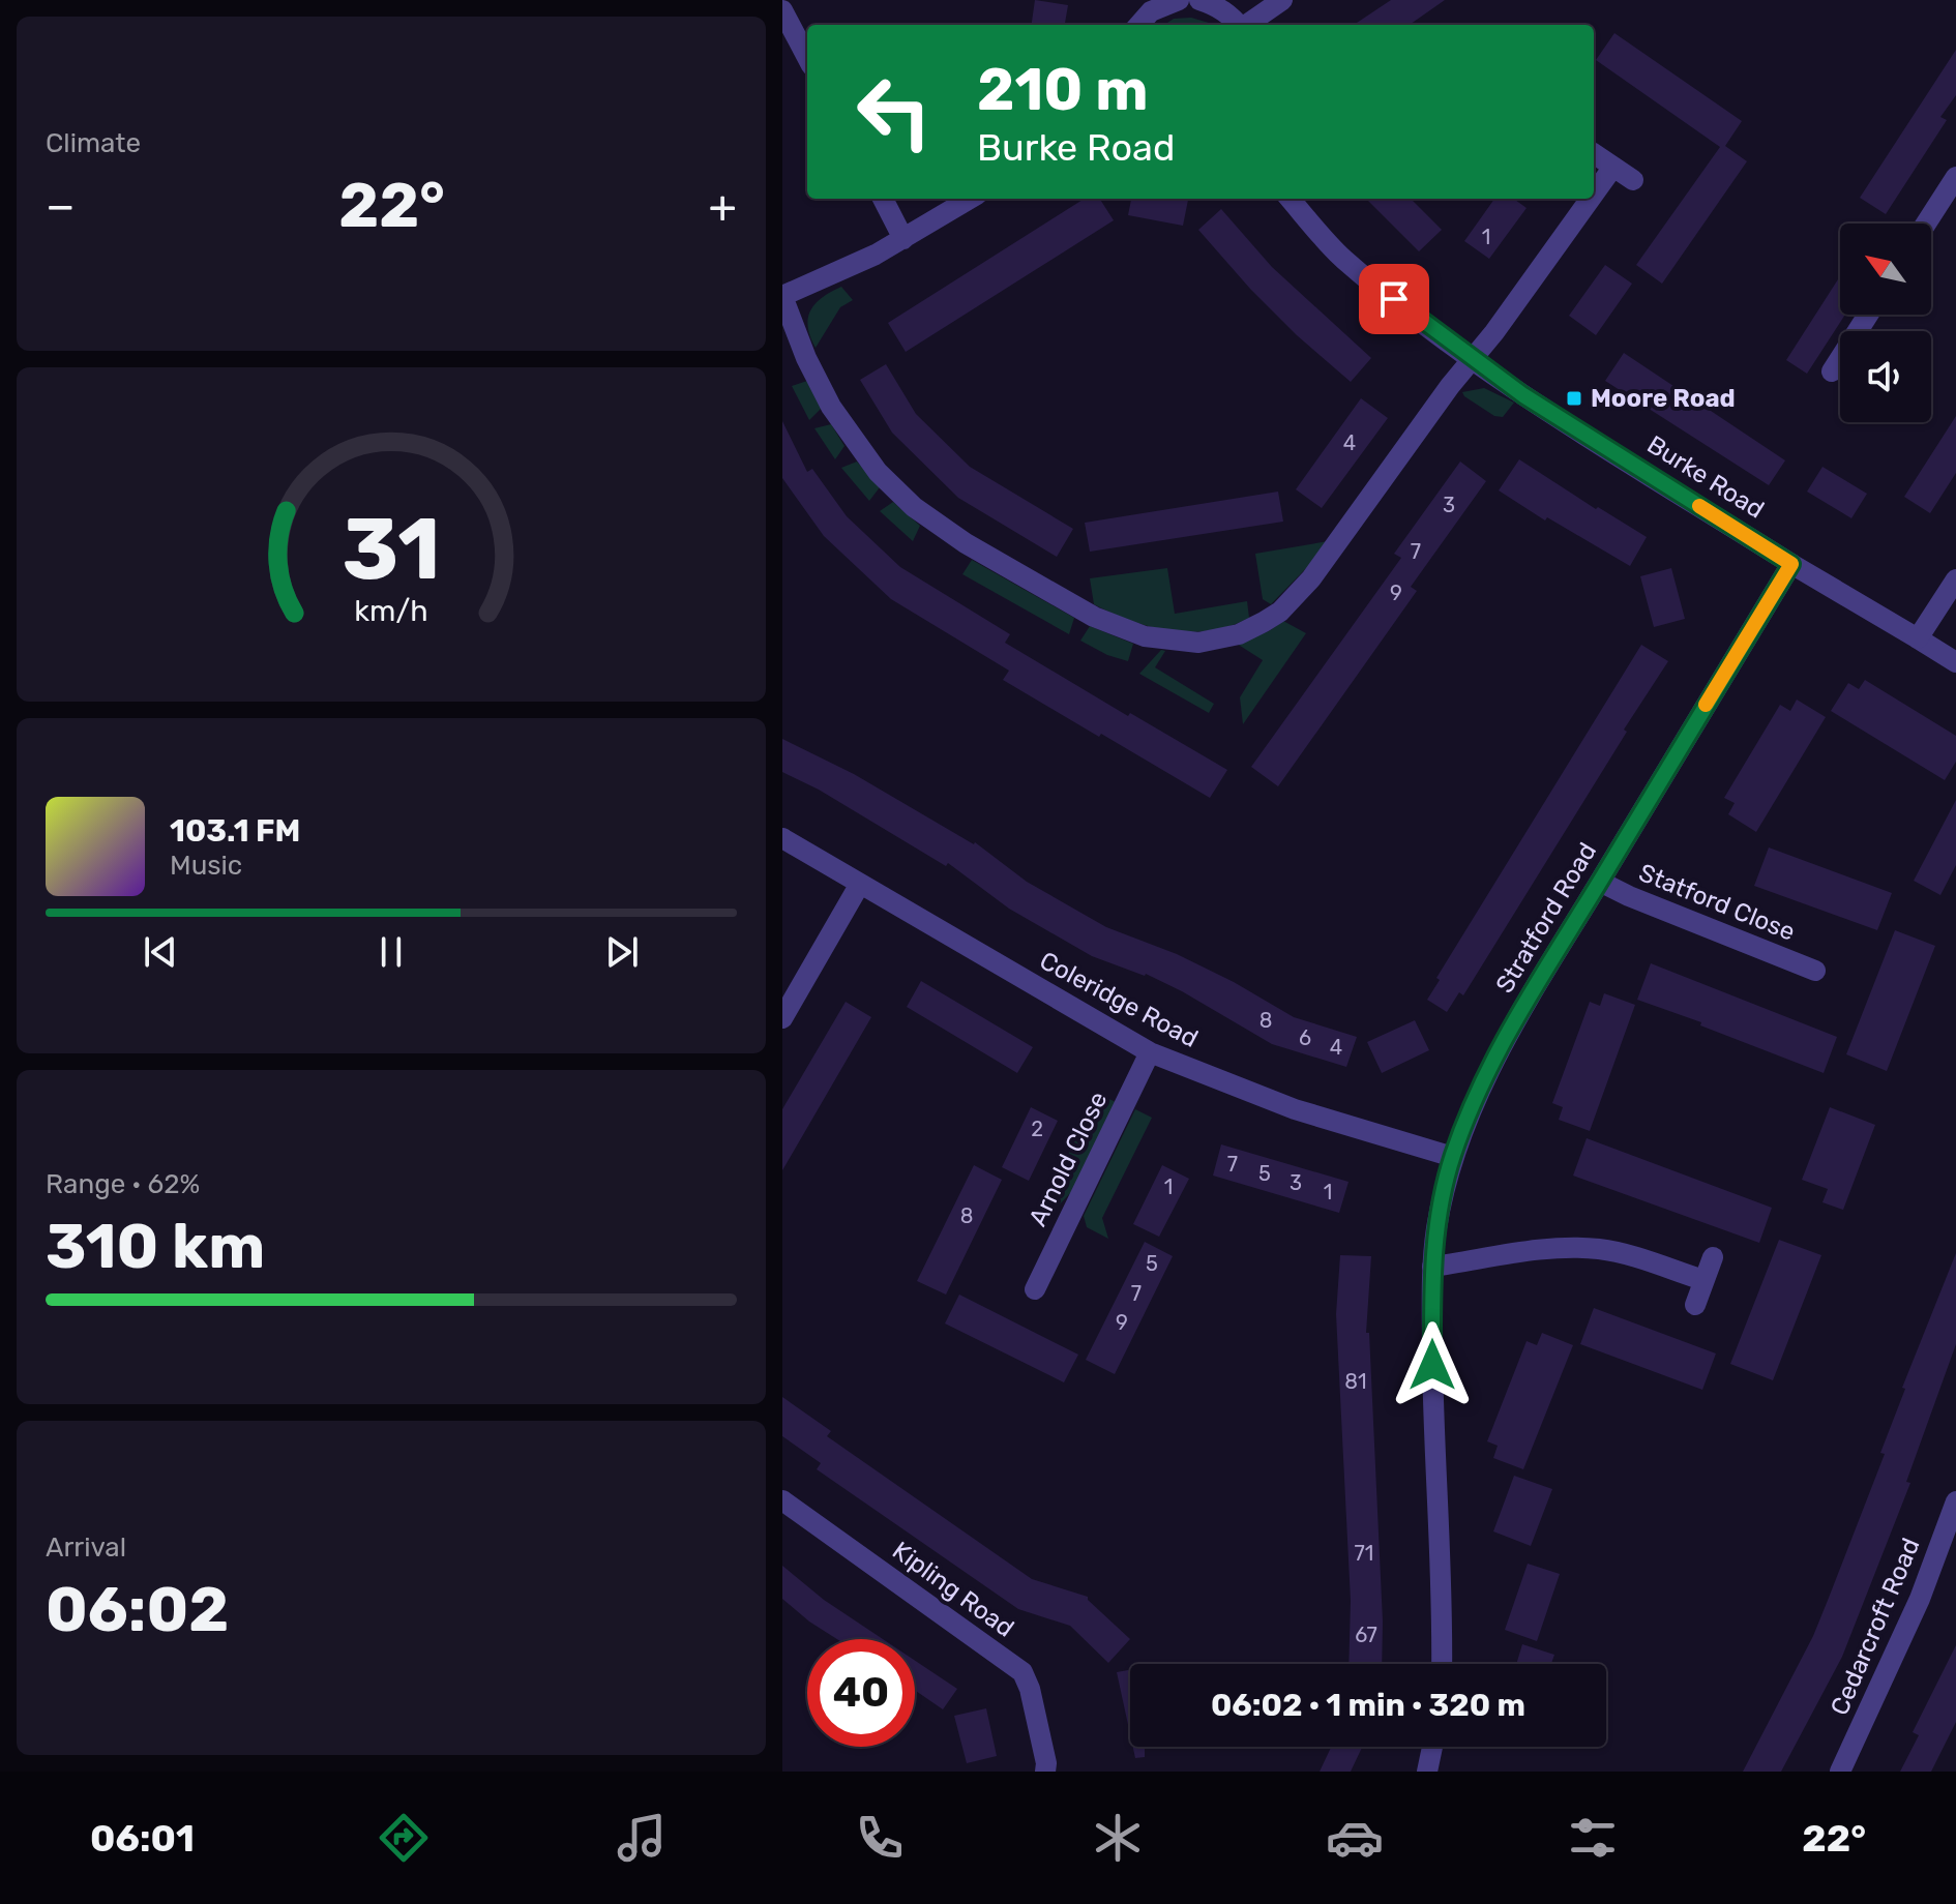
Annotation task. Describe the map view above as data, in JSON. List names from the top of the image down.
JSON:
{
  "streets": {
    "street": [
      "Burke Road",
      "Statford Close",
      "Stratford Road",
      "Coleridge Road",
      "Arnold Close",
      "Kipling Road",
      "Cedarcroft Road"
    ]
  },
  "crossings": [
    ["Burke Road", "Stratford Road"],
    ["Statford Close", "Stratford Road"],
    ["Stratford Road", "Coleridge Road"],
    ["Coleridge Road", "Arnold Close"]
  ],
  "places": {
    "transit": ["Moore Road"]
  },
  "house_numbers": [
    "1",
    "4",
    "3",
    "7",
    "9",
    "8",
    "6",
    "4",
    "2",
    "7",
    "5",
    "3",
    "1",
    "1",
    "8",
    "5",
    "7",
    "9",
    "81",
    "71",
    "67"
  ],
  "north": "top left",
  "page": {
    "tile": [
      "Climate",
      ["Range · 62%", "310 km"],
      ["Arrival", "06:02"]
    ],
    "turn": ["210 m", "Burke Road"],
    "heat": ["−", "22°", "+"],
    "song": ["103.1 FM", "Music"],
    "limit": "40",
    "trip": "06:02 · 1 min · 320 m",
    "tabs": ["06:01", "22°"],
    "gauge": ["31", "km/h"]
  }
}
